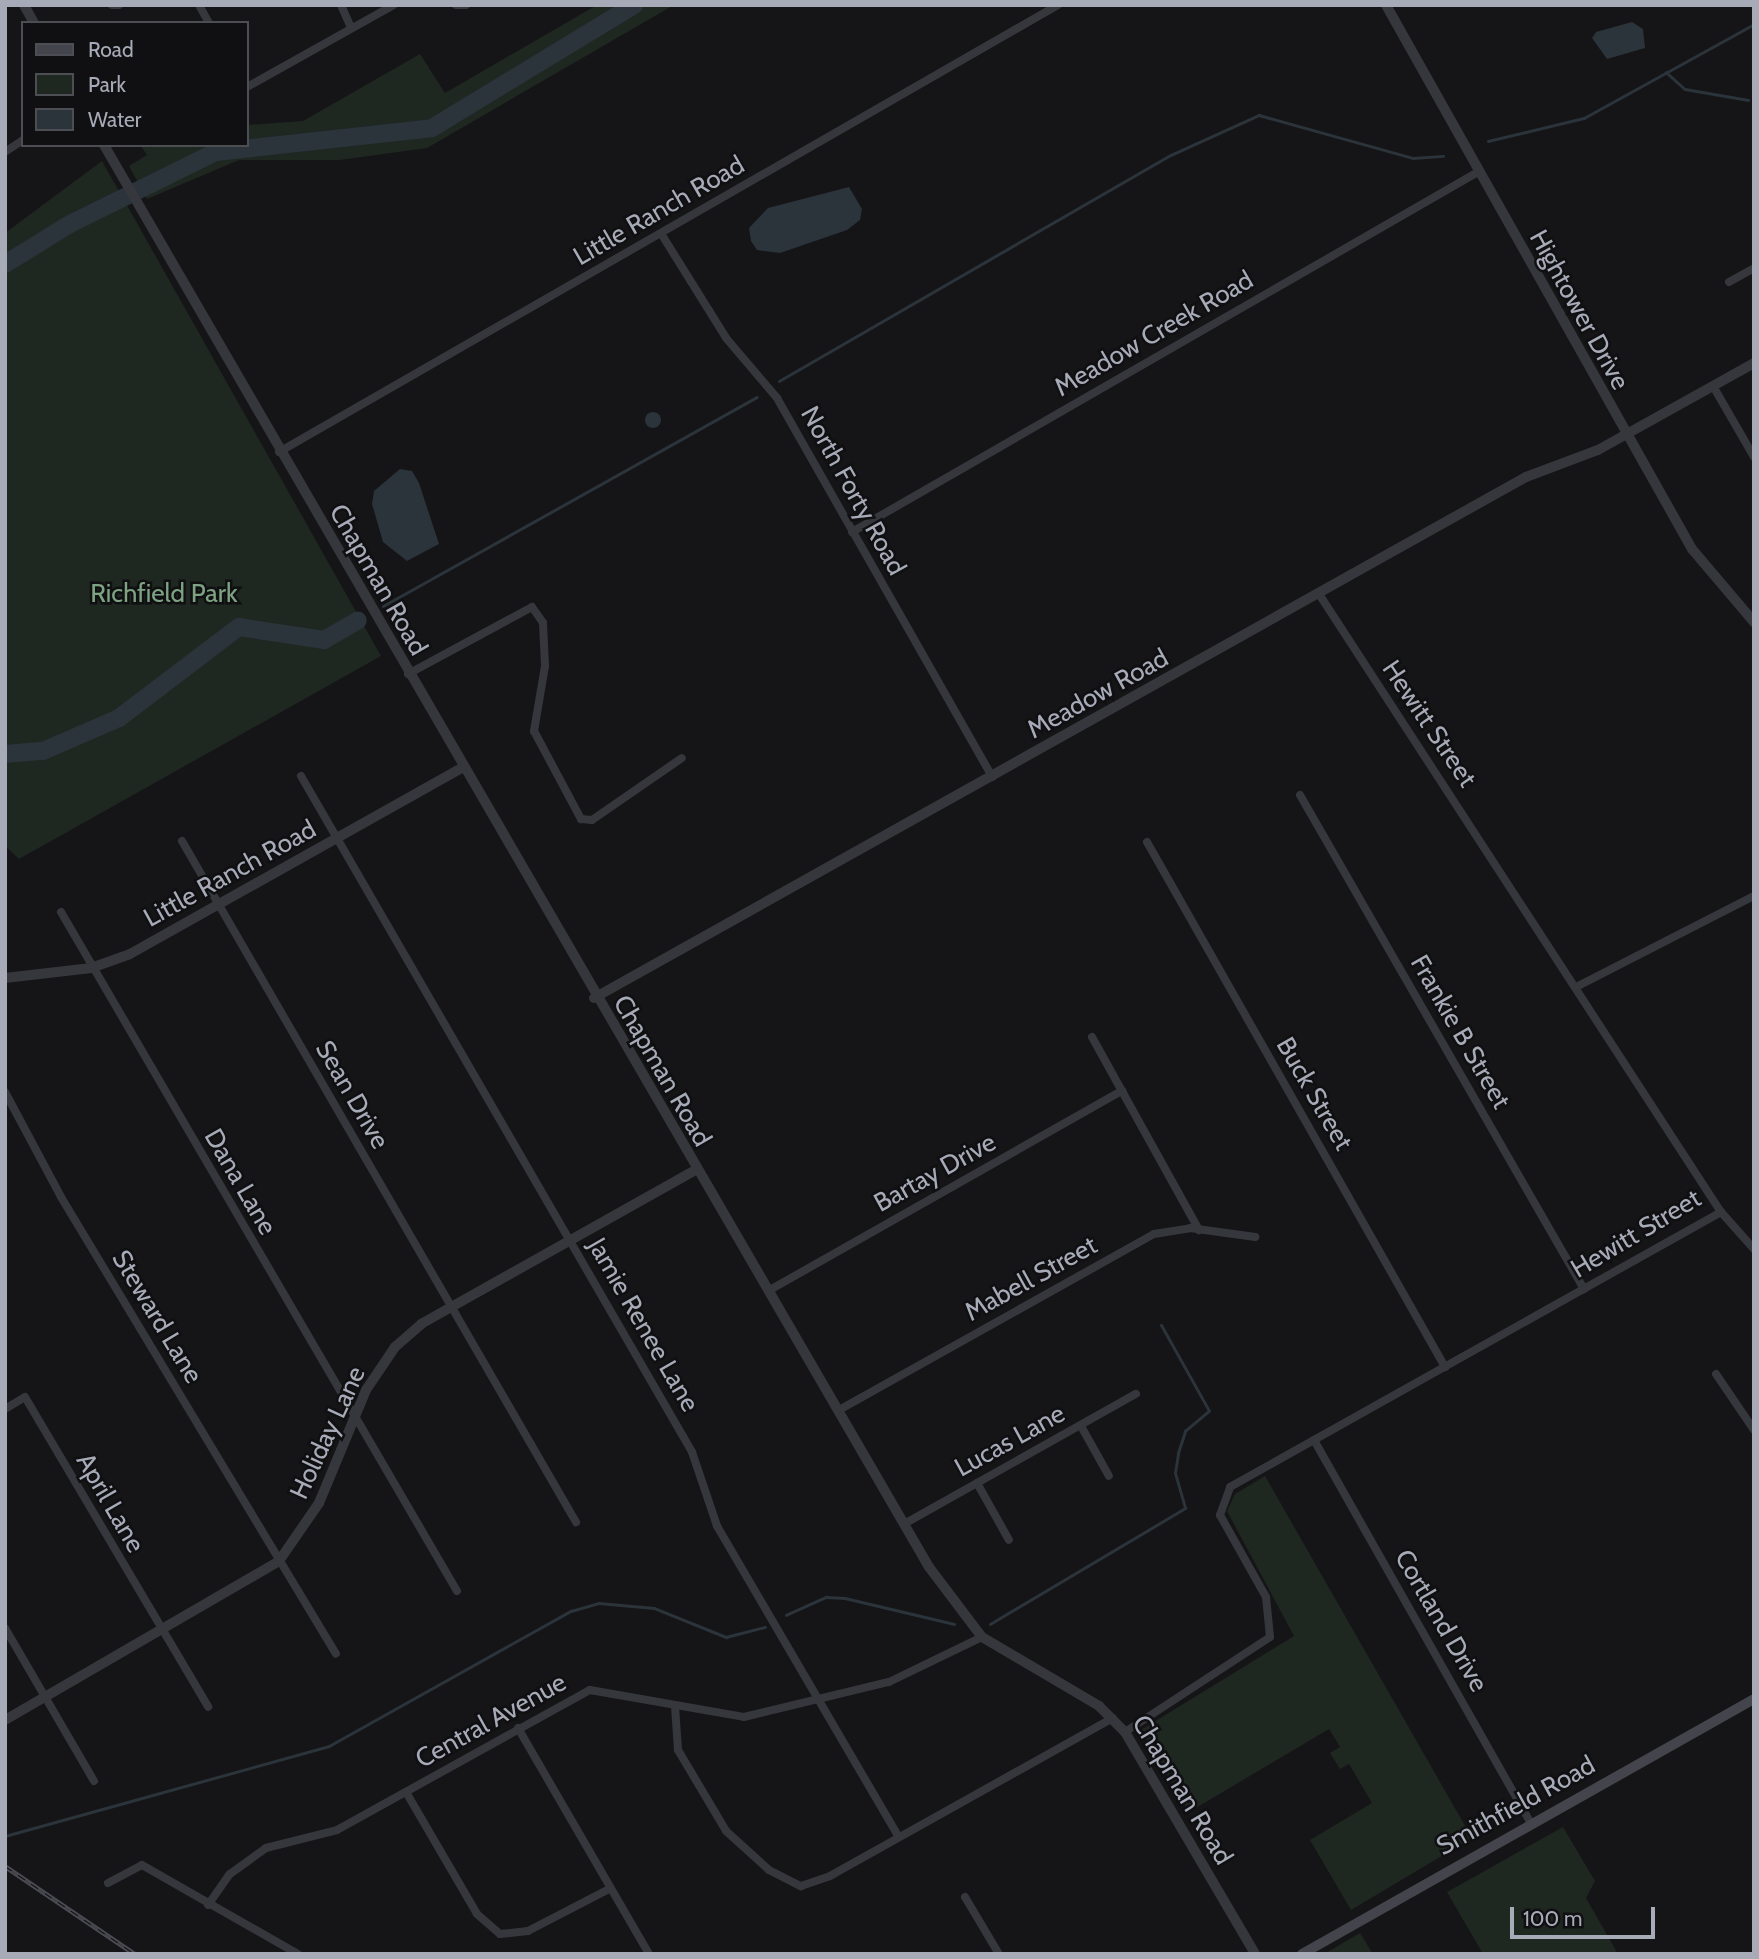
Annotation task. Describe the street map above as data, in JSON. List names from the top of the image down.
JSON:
{
  "streets": {
    "main road": ["Smithfield Road"],
    "street": [
      "Little Ranch Road",
      "Hightower Drive",
      "Meadow Creek Road",
      "North Forty Road",
      "Chapman Road",
      "Meadow Road",
      "Hewitt Street",
      "Frankie B Street",
      "Buck Street",
      "Sean Drive",
      "Bartay Drive",
      "Dana Lane",
      "Mabell Street",
      "Steward Lane",
      "Jamie Renee Lane",
      "Holiday Lane",
      "Lucas Lane",
      "April Lane",
      "Cortland Drive",
      "Central Avenue"
    ]
  },
  "crossings": [
    ["Little Ranch Road", "North Forty Road"],
    ["Little Ranch Road", "Chapman Road"],
    ["Little Ranch Road", "Sean Drive"],
    ["Little Ranch Road", "Dana Lane"],
    ["Little Ranch Road", "Jamie Renee Lane"],
    ["Hightower Drive", "Meadow Creek Road"],
    ["Hightower Drive", "Meadow Road"],
    ["Meadow Creek Road", "North Forty Road"],
    ["North Forty Road", "Meadow Road"],
    ["Chapman Road", "Meadow Road"],
    ["Chapman Road", "Hewitt Street"],
    ["Chapman Road", "Bartay Drive"],
    ["Chapman Road", "Mabell Street"],
    ["Chapman Road", "Holiday Lane"],
    ["Chapman Road", "Lucas Lane"],
    ["Chapman Road", "Central Avenue"],
    ["Meadow Road", "Hewitt Street"],
    ["Hewitt Street", "Frankie B Street"],
    ["Hewitt Street", "Buck Street"],
    ["Hewitt Street", "Cortland Drive"],
    ["Sean Drive", "Holiday Lane"],
    ["Dana Lane", "Holiday Lane"],
    ["Steward Lane", "Holiday Lane"],
    ["Jamie Renee Lane", "Holiday Lane"],
    ["Jamie Renee Lane", "Central Avenue"],
    ["Holiday Lane", "April Lane"],
    ["Cortland Drive", "Smithfield Road"]
  ],
  "parks": ["Richfield Park"],
  "legend": ["Road", "Park", "Water"],
  "scale_bar": "100 m"
}
